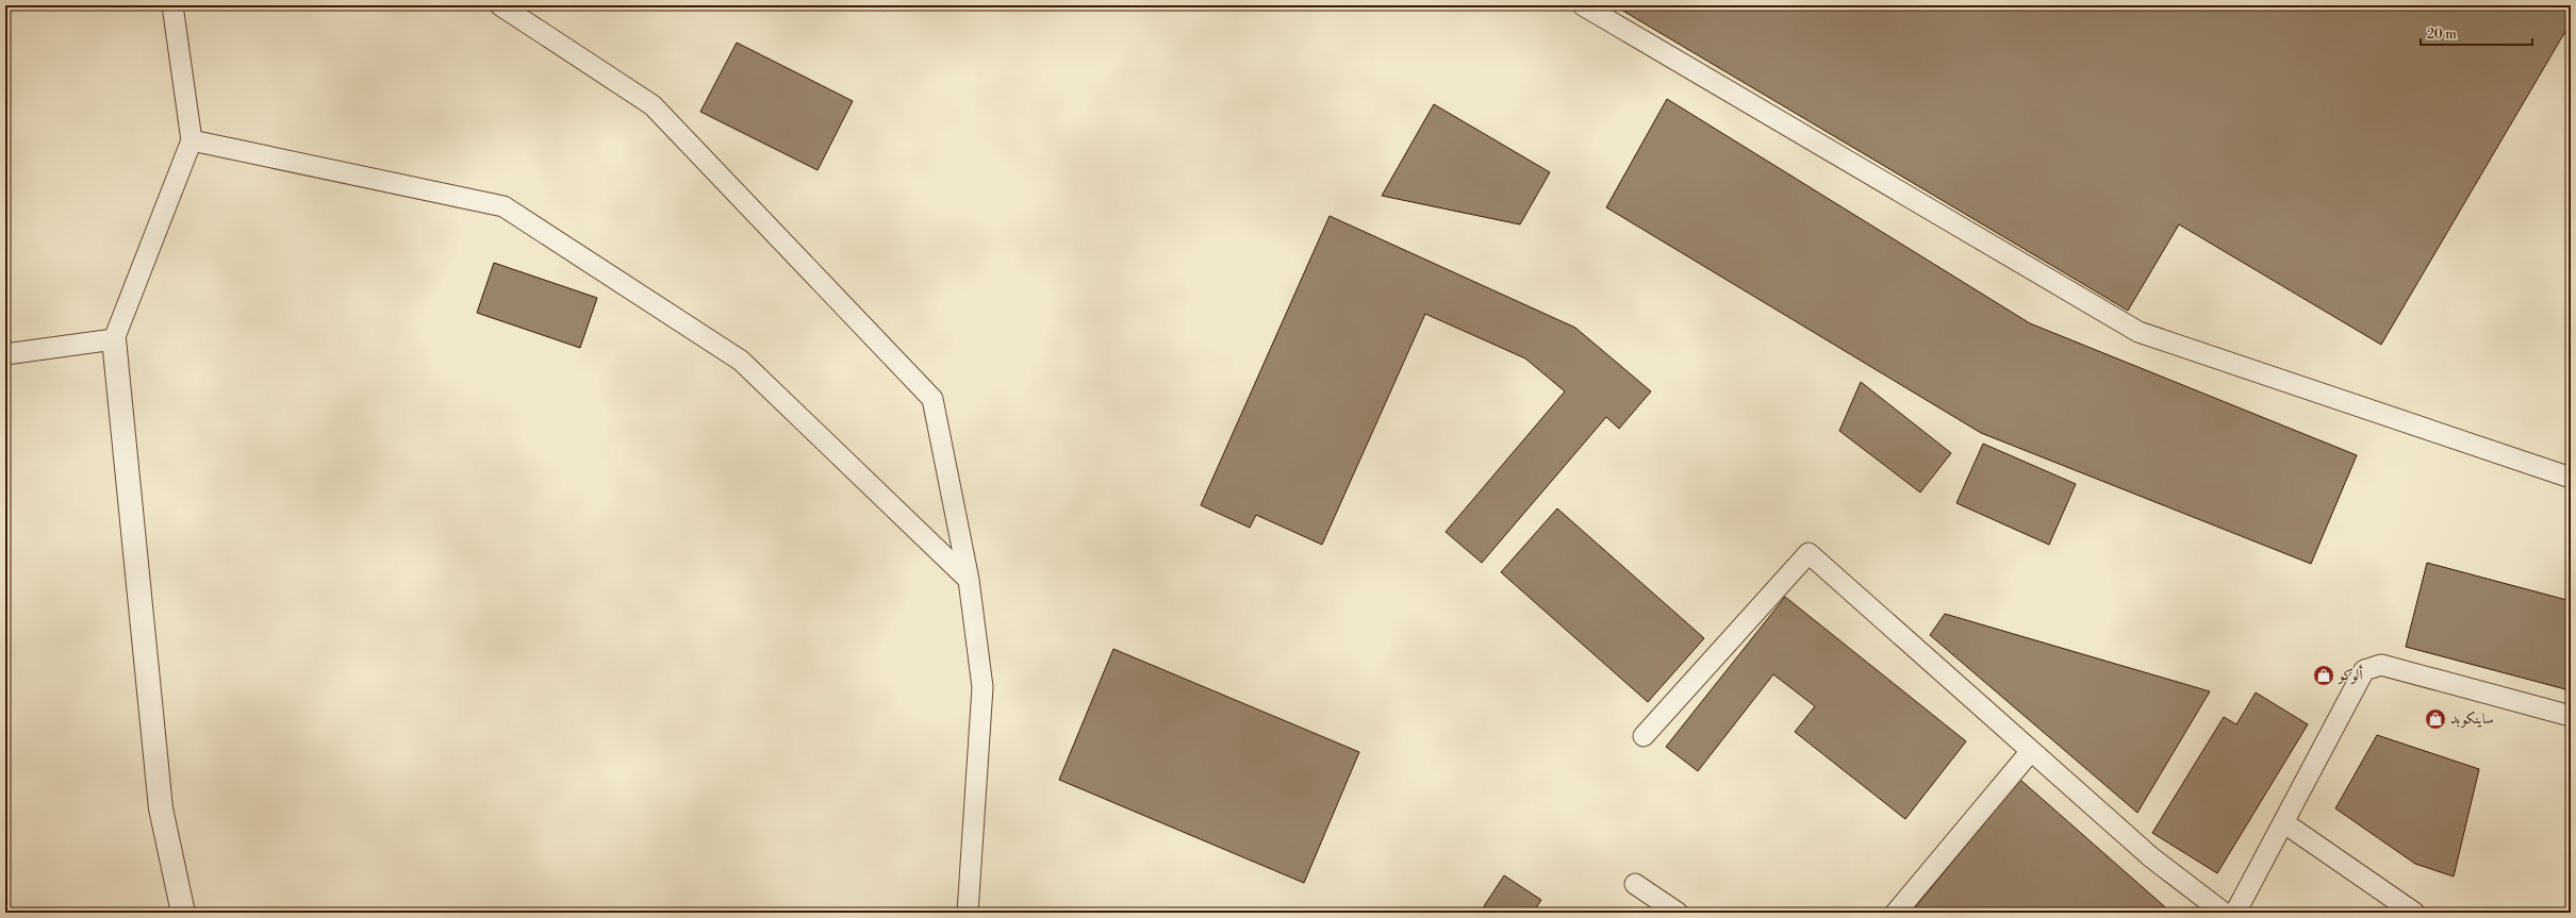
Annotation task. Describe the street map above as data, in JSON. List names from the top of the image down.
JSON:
{
  "places": {
    "shop": ["ألوكو", "ساينكوبد"]
  },
  "scale_bar": "20 m"
}
